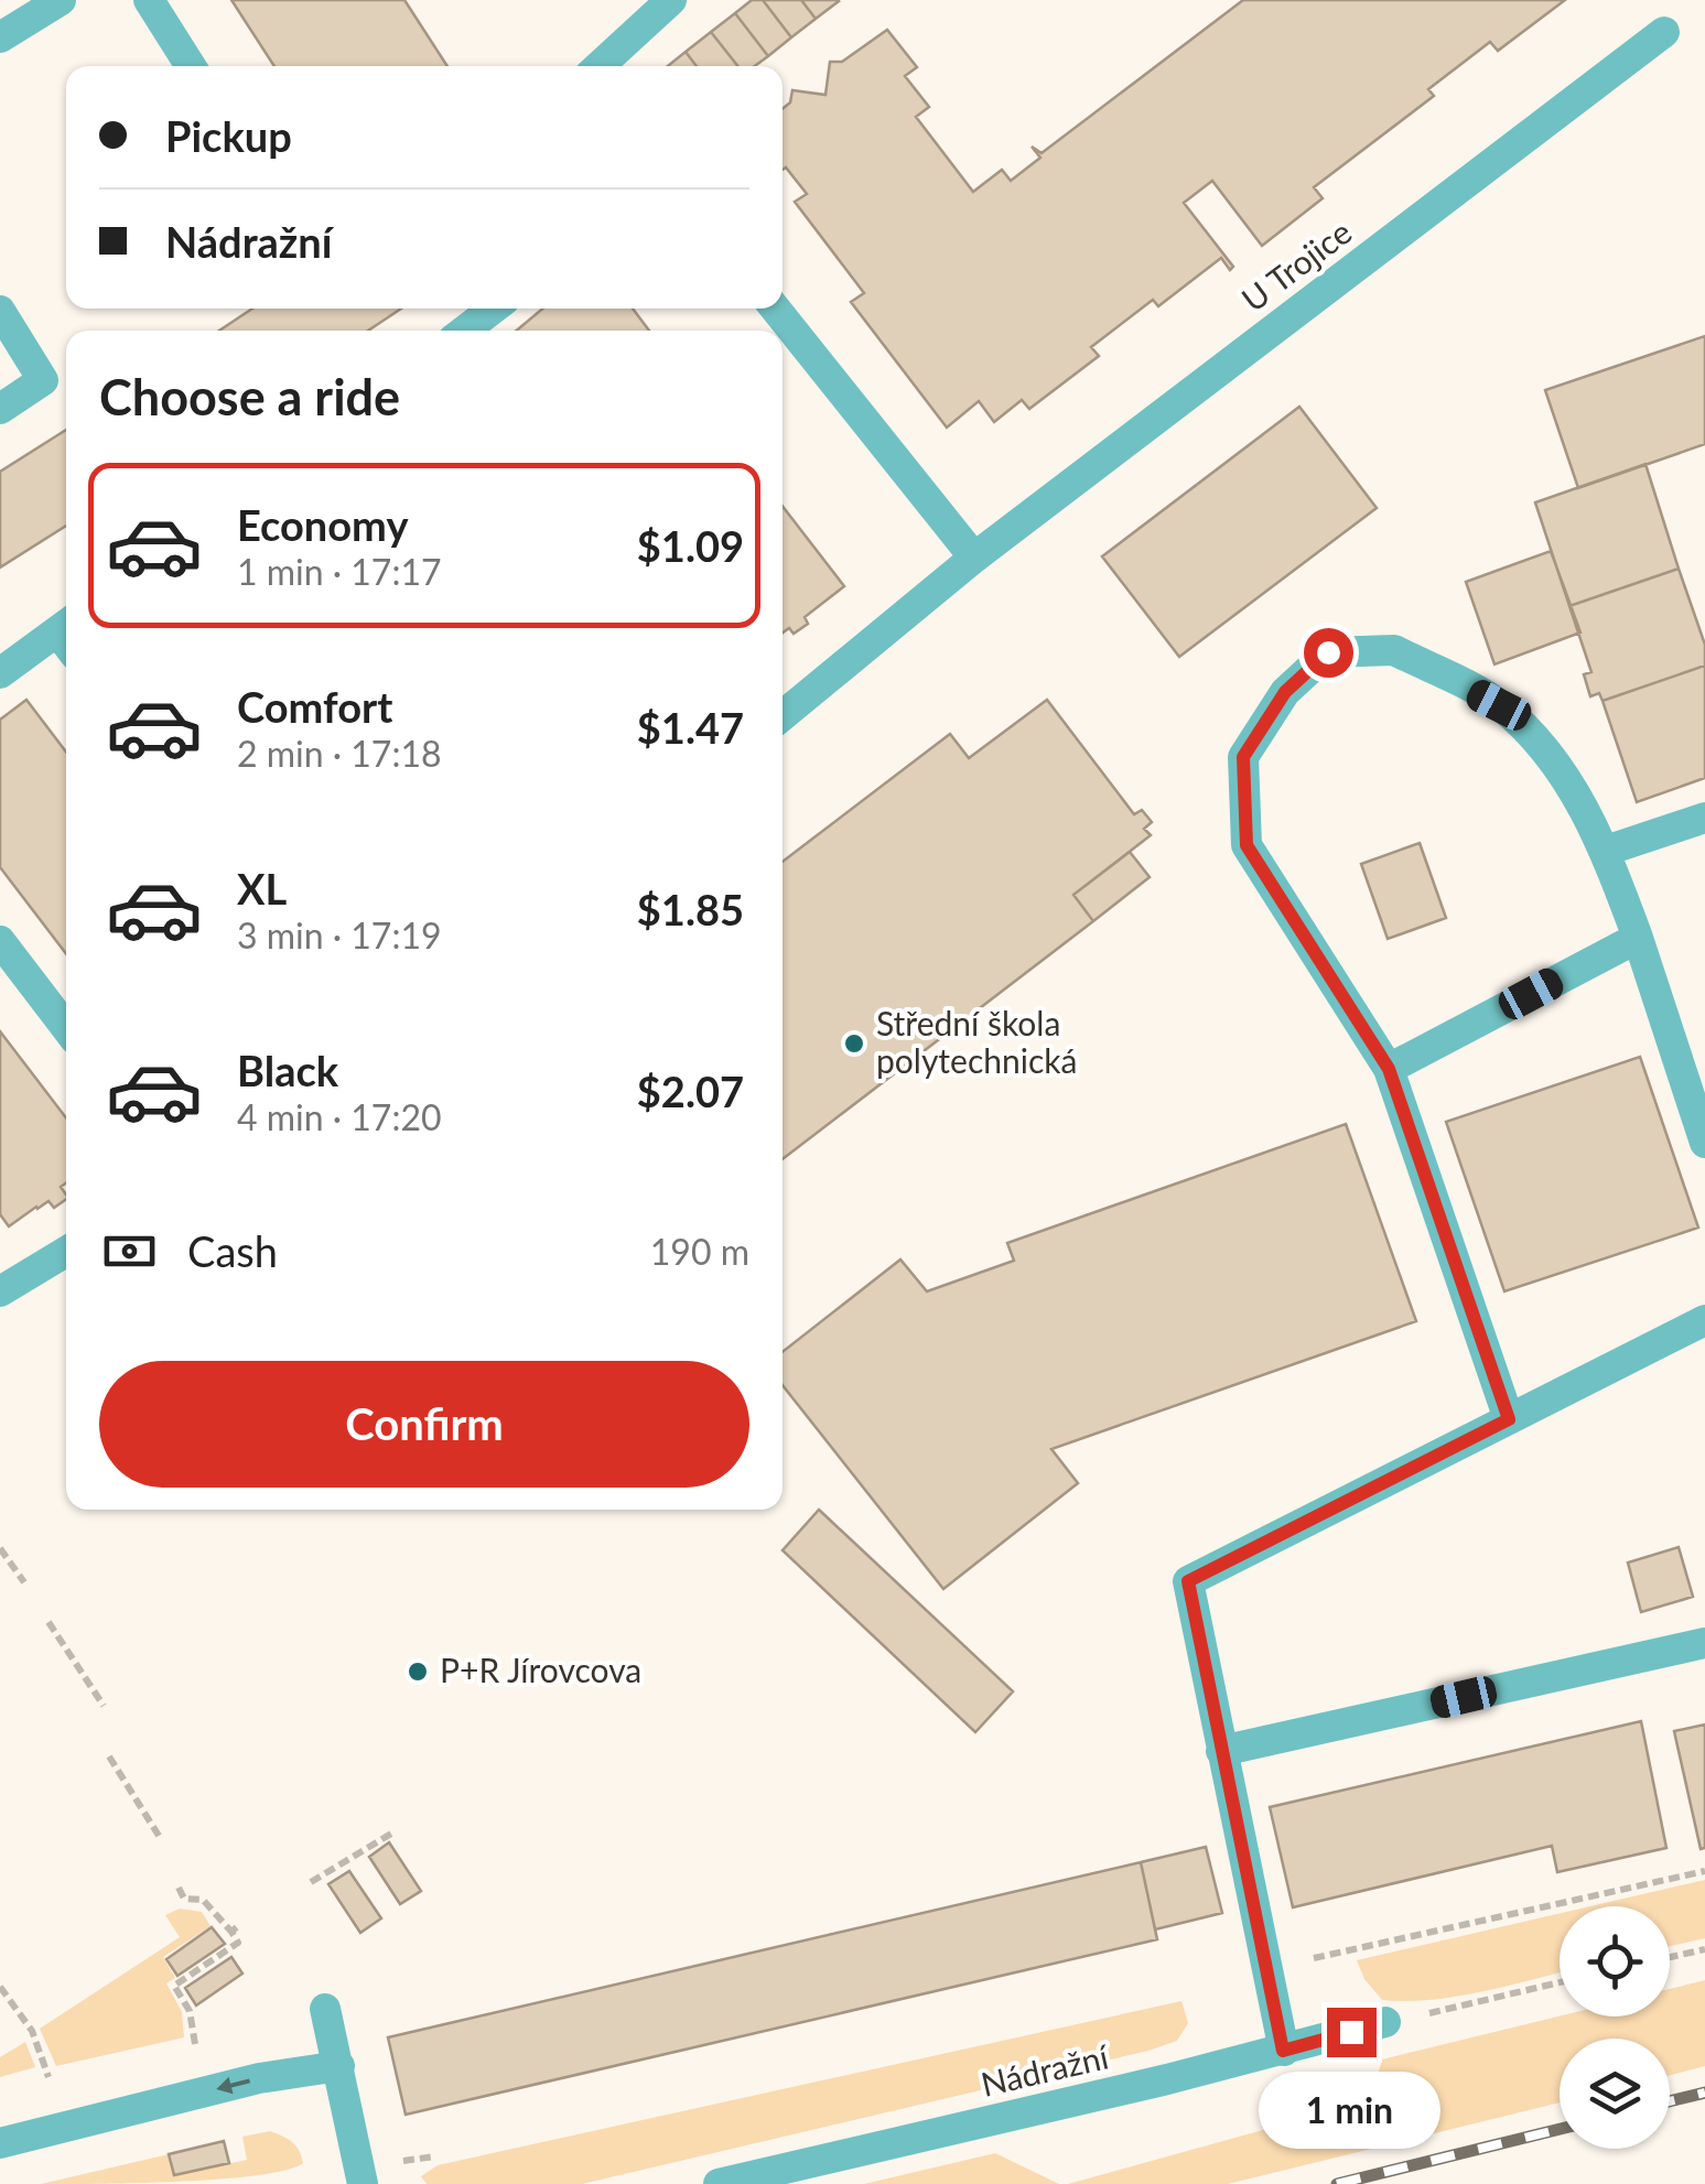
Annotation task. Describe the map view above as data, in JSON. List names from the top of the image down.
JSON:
{
  "streets": {
    "street": ["U Trojice", "Nádražní"]
  },
  "places": ["Střední škola polytechnická", "P+R Jírovcova"],
  "page": {
    "banner": ["Pickup", "Nádražní"],
    "heading": "Choose a ride",
    "list": [
      {
        "name": "Economy",
        "note": "1 min · 17:17",
        "value": "$1.09"
      },
      {
        "name": "Comfort",
        "note": "2 min · 17:18",
        "value": "$1.47"
      },
      {
        "name": "XL",
        "note": "3 min · 17:19",
        "value": "$1.85"
      },
      {
        "name": "Black",
        "note": "4 min · 17:20",
        "value": "$2.07"
      }
    ],
    "pay": ["Cash", "190 m"],
    "buttons": "Confirm",
    "bubble": "1 min"
  }
}
